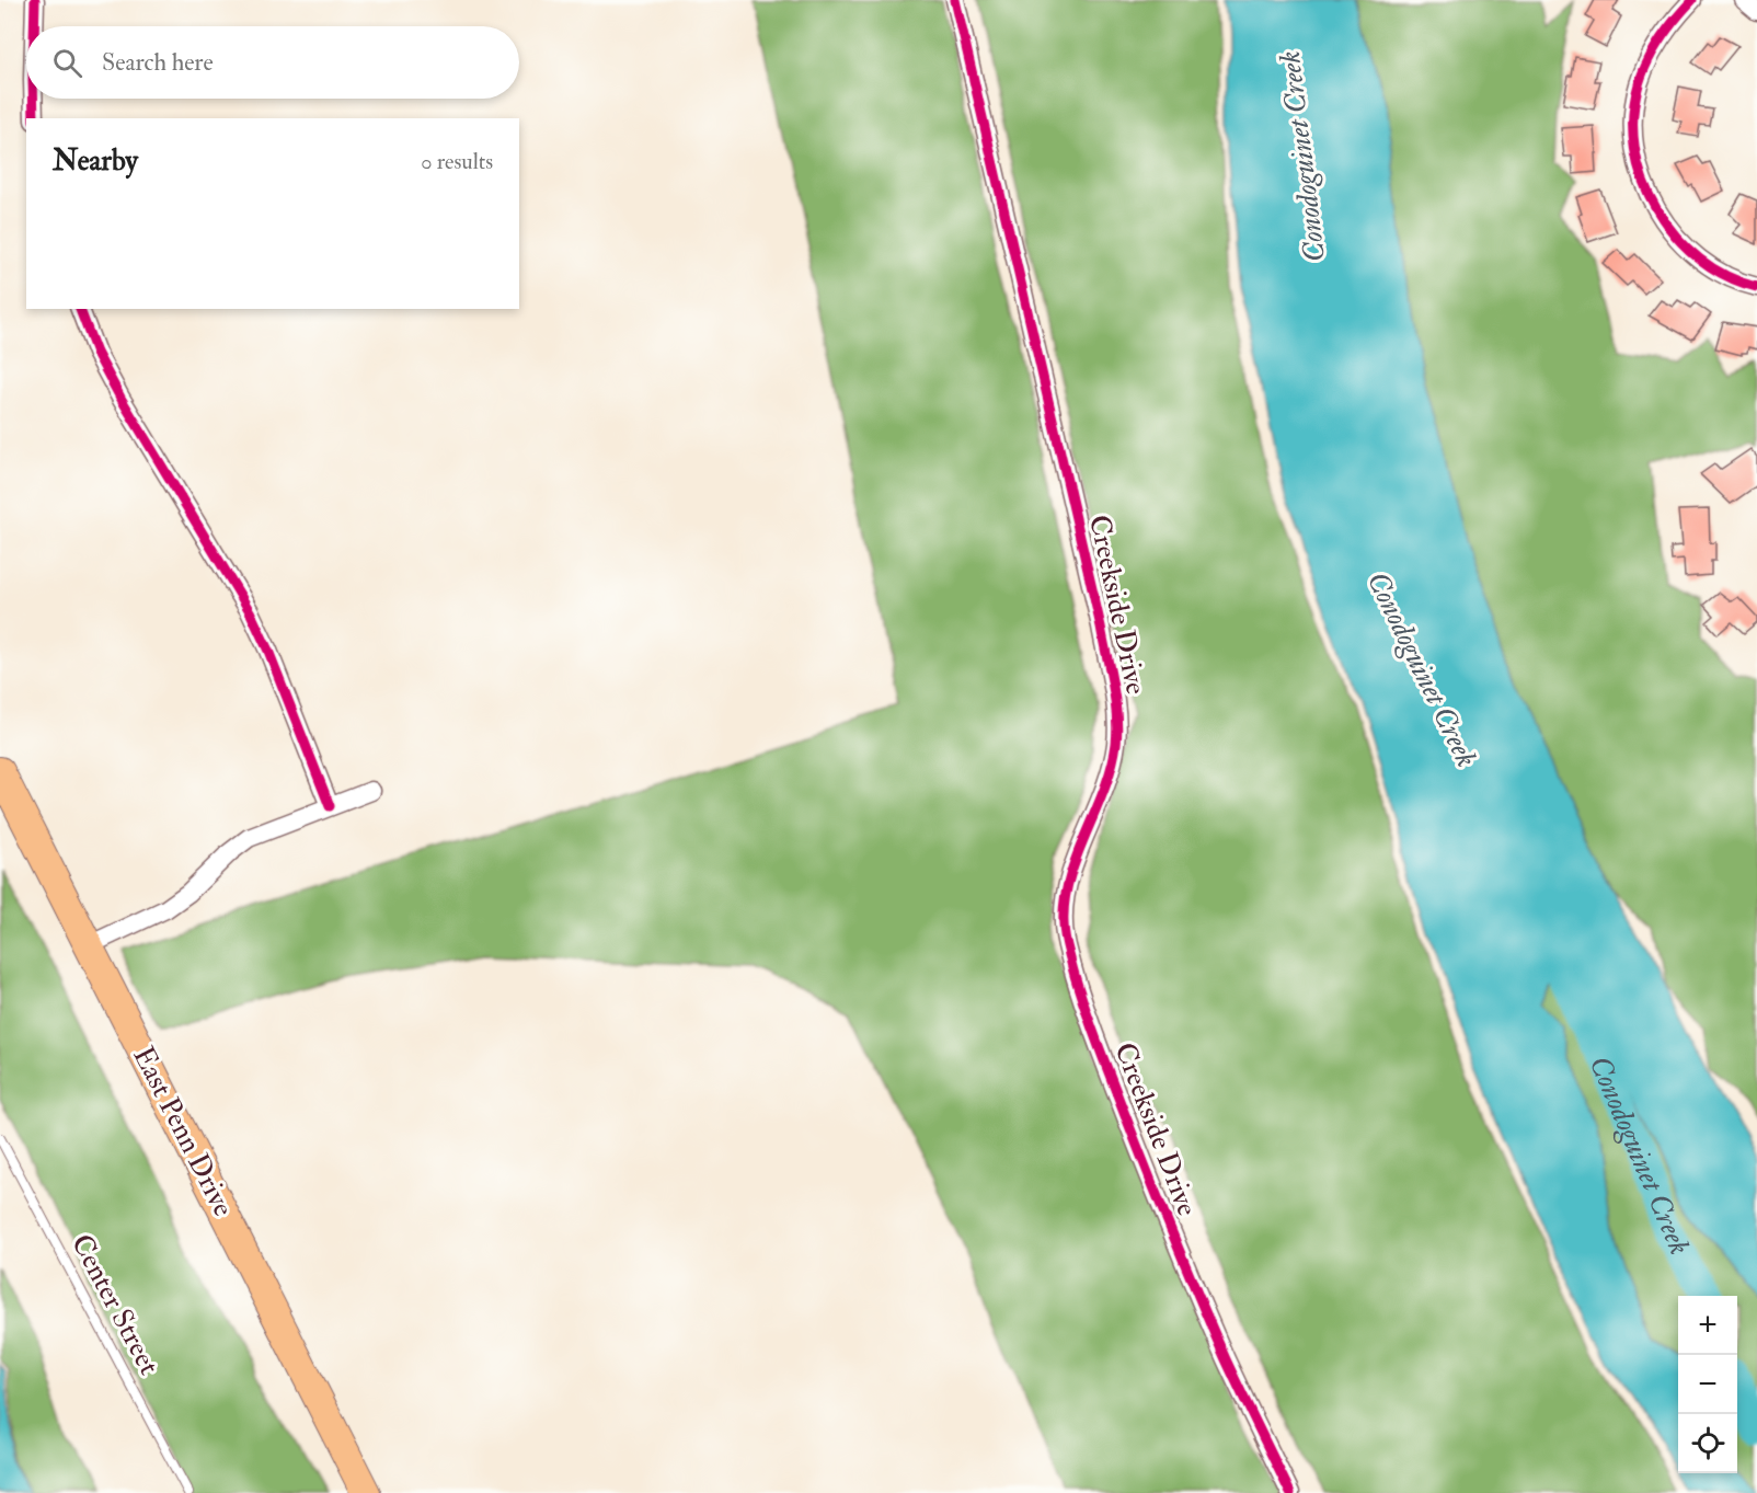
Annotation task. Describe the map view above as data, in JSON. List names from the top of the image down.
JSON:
{
  "streets": {
    "main road": ["East Penn Drive"],
    "street": ["Creekside Drive"],
    "lane": ["Center Street"]
  },
  "water": ["Conodoguinet Creek"],
  "page": {
    "search": "Search here",
    "heading": ["Nearby", "0 results"],
    "map_buttons": ["+", "−"]
  }
}
